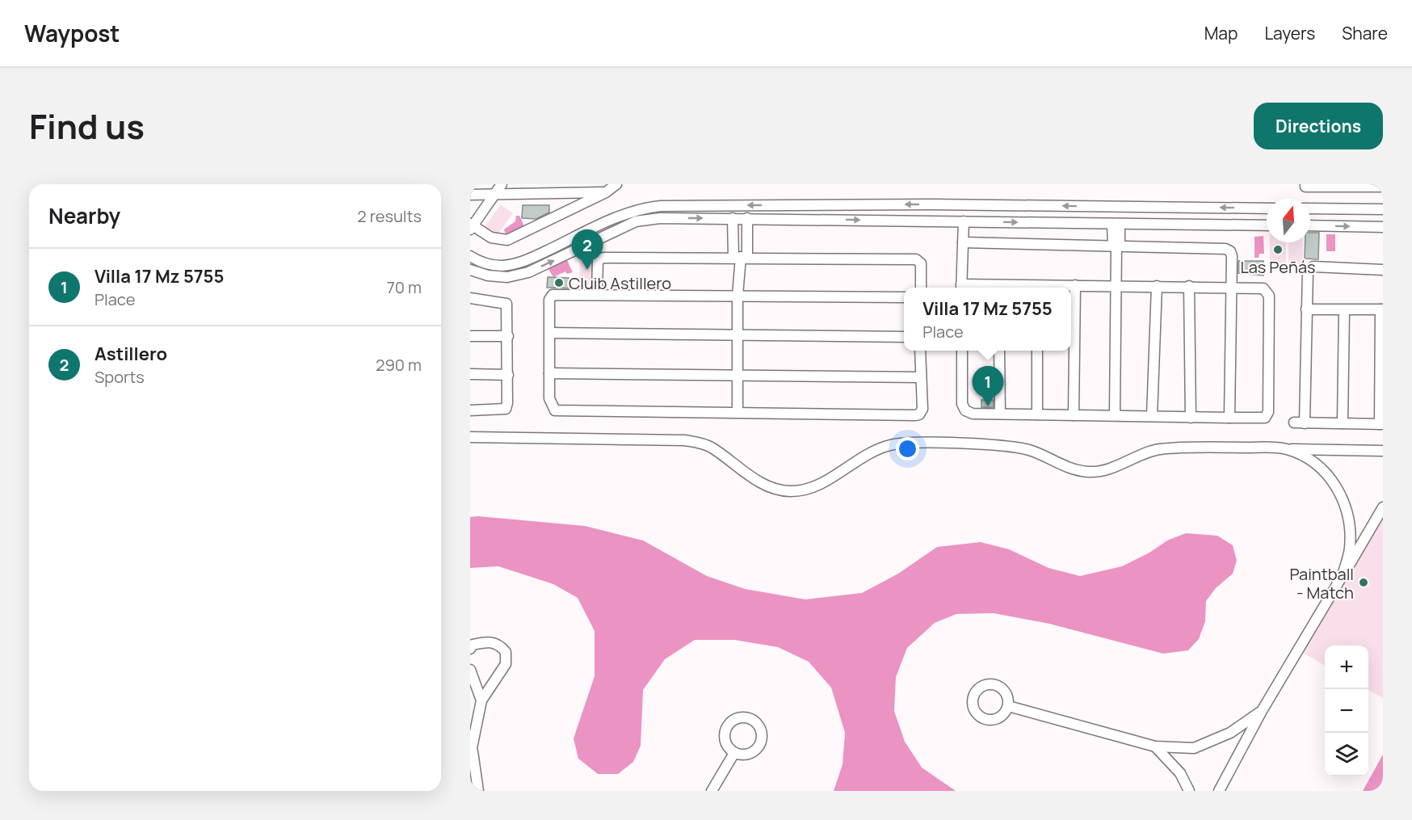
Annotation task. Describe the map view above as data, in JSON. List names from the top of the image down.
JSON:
{
  "places": ["Las Peñás", "Cluib Astillero", "Paintball - Match"],
  "north": "top",
  "page": {
    "header": "Waypost",
    "nav": ["Map", "Layers", "Share"],
    "title": "Find us",
    "buttons": "Directions",
    "heading": ["Nearby", "2 results"],
    "pins": ["2", "1"],
    "list": [
      {
        "mark": "1",
        "name": "Villa 17 Mz 5755",
        "note": "Place",
        "value": "70 m"
      },
      {
        "mark": "2",
        "name": "Astillero",
        "note": "Sports",
        "value": "290 m"
      }
    ],
    "popup": ["Villa 17 Mz 5755", "Place"],
    "map_buttons": ["+", "−"]
  }
}
